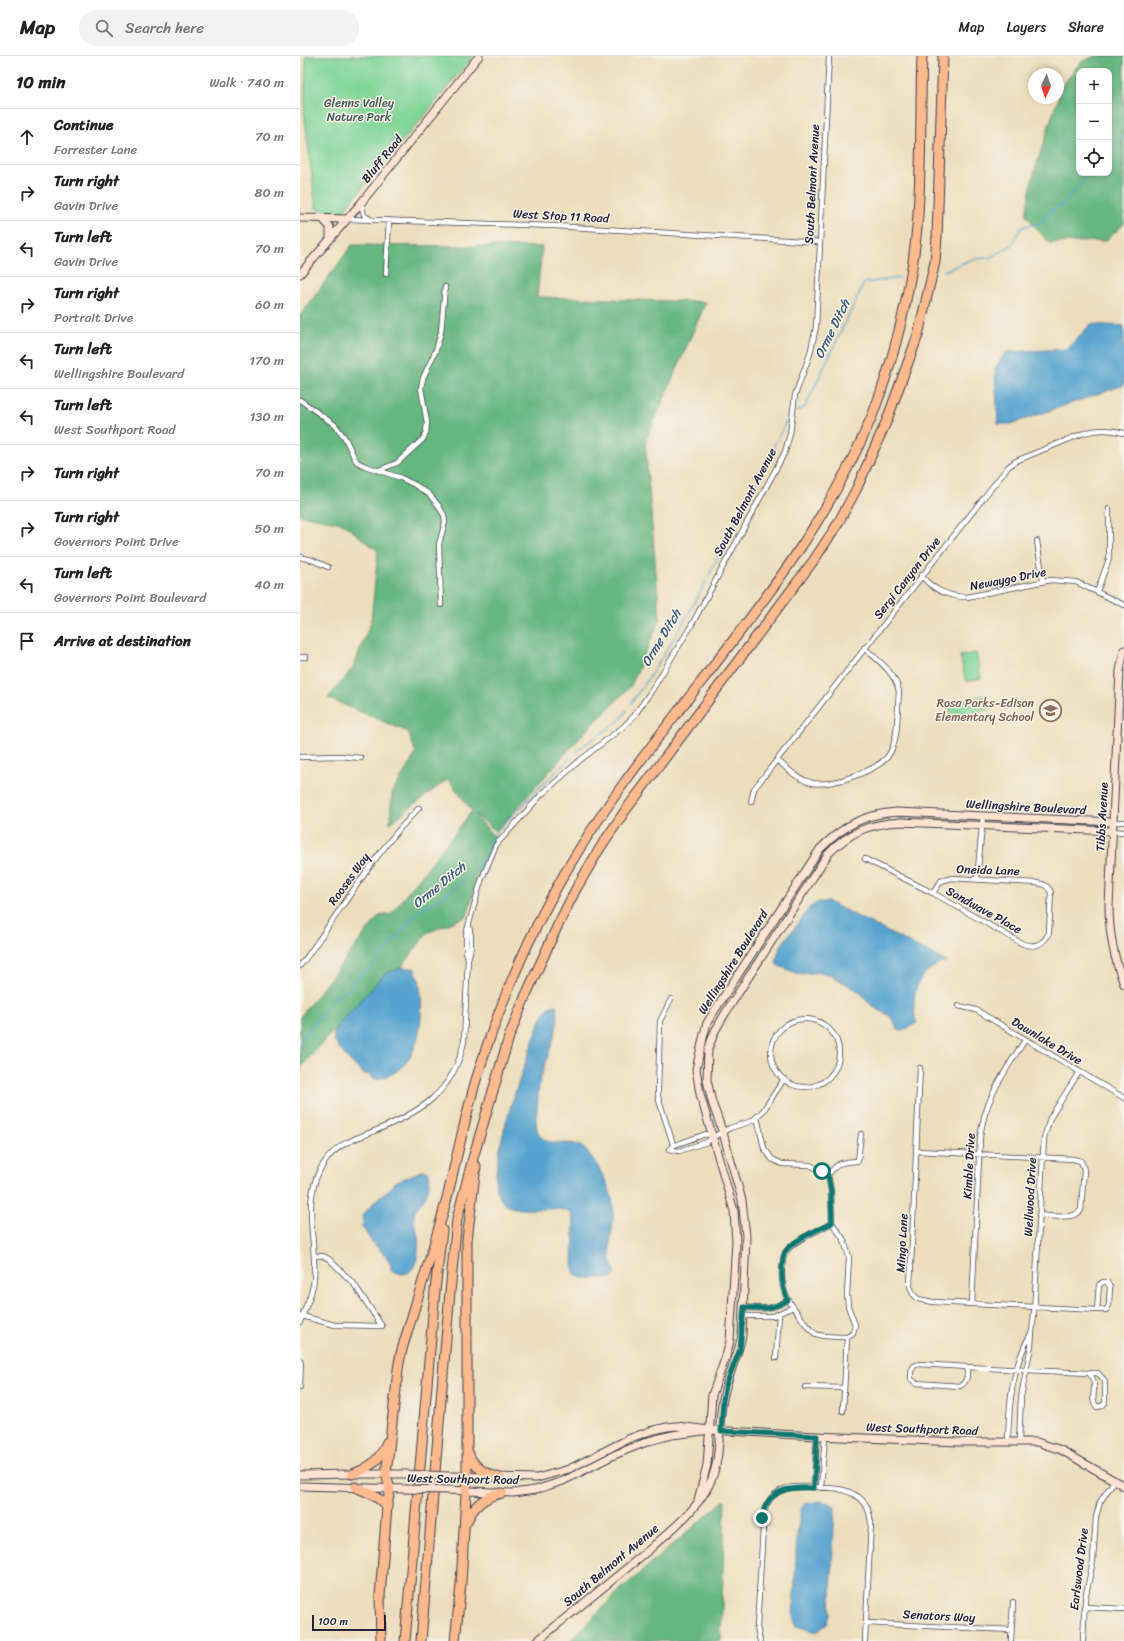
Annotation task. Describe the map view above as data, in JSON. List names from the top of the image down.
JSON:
{
  "streets": {
    "street": [
      "Bluff Road",
      "South Belmont Avenue",
      "West Stop 11 Road",
      "Sergi Canyon Drive",
      "Newaygo Drive",
      "Wellingshire Boulevard",
      "Tibbs Avenue",
      "Oneida Lane",
      "Rooses Way",
      "Sandwave Place",
      "Dawnlake Drive",
      "Kimble Drive",
      "Wellwood Drive",
      "Mingo Lane",
      "West Southport Road",
      "Earlswood Drive",
      "Senators Way"
    ]
  },
  "crossings": [
    ["Bluff Road", "West Stop 11 Road"],
    ["South Belmont Avenue", "West Stop 11 Road"],
    ["South Belmont Avenue", "Wellingshire Boulevard"],
    ["South Belmont Avenue", "West Southport Road"],
    ["Sergi Canyon Drive", "Newaygo Drive"],
    ["Wellingshire Boulevard", "Tibbs Avenue"],
    ["Wellingshire Boulevard", "West Southport Road"],
    ["Oneida Lane", "Sandwave Place"],
    ["Dawnlake Drive", "Kimble Drive"],
    ["Dawnlake Drive", "Wellwood Drive"],
    ["Kimble Drive", "Mingo Lane"],
    ["Wellwood Drive", "Mingo Lane"],
    ["Wellwood Drive", "West Southport Road"],
    ["West Southport Road", "Earlswood Drive"]
  ],
  "water": ["Orme Ditch"],
  "parks": ["Glenns Valley Nature Park"],
  "places": {
    "school or university": ["Rosa Parks-Edison Elementary School"]
  },
  "scale_bar": "100 m",
  "north": "bottom",
  "page": {
    "header": "Map",
    "search": "Search here",
    "nav": ["Map", "Layers", "Share"],
    "heading": ["10 min", "Walk · 740 m"],
    "map_buttons": ["+", "−"],
    "list": [
      ["Continue", "Forrester Lane", "70 m"],
      ["Turn right", "Gavin Drive", "80 m"],
      ["Turn left", "Gavin Drive", "70 m"],
      ["Turn right", "Portrait Drive", "60 m"],
      ["Turn left", "Wellingshire Boulevard", "170 m"],
      ["Turn left", "West Southport Road", "130 m"],
      ["Turn right", "70 m"],
      ["Turn right", "Governors Point Drive", "50 m"],
      ["Turn left", "Governors Point Boulevard", "40 m"],
      "Arrive at destination"
    ],
    "scale": "100 m"
  }
}
